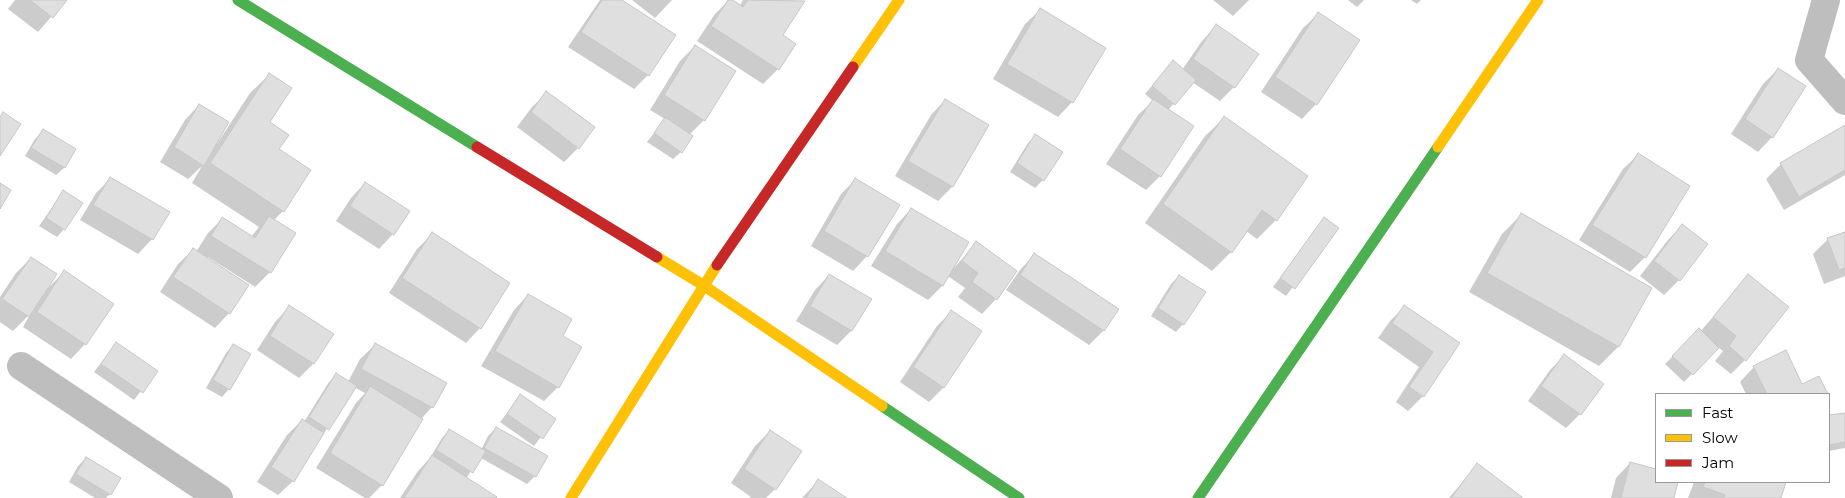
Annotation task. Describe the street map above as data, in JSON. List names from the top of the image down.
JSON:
{
  "legend": ["Fast", "Slow", "Jam"]
}
